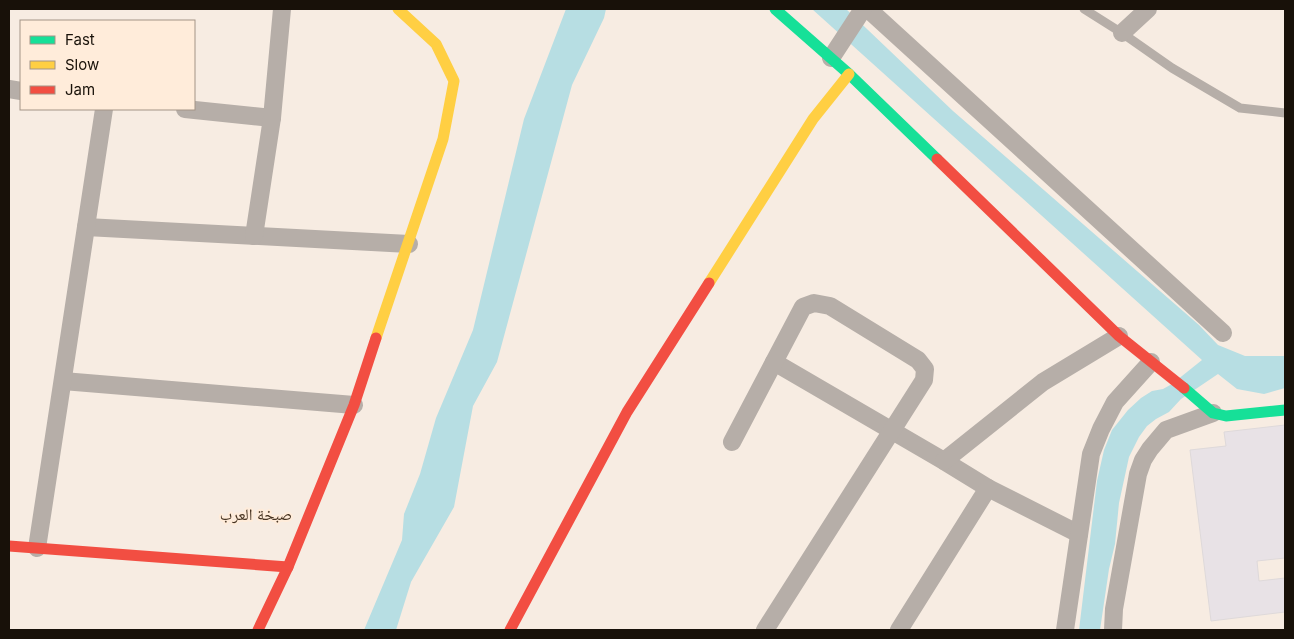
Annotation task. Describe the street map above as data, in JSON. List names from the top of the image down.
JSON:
{
  "districts": ["صبخة العرب"],
  "legend": ["Fast", "Slow", "Jam"]
}
